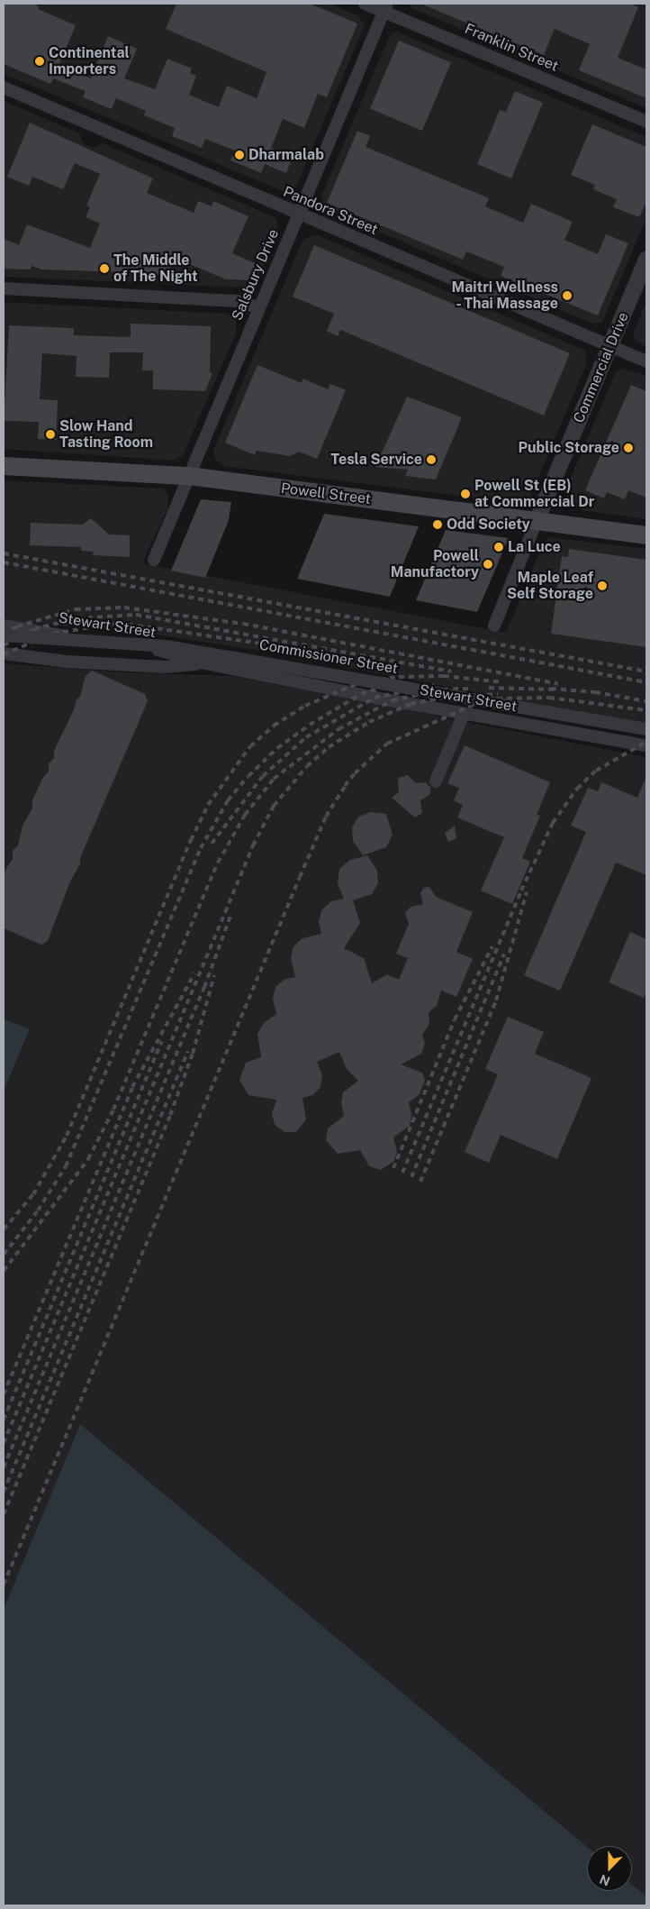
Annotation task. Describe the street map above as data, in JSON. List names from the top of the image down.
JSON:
{
  "streets": {
    "main road": ["Powell Street"],
    "street": [
      "Franklin Street",
      "Pandora Street",
      "Salsbury Drive",
      "Commercial Drive",
      "Stewart Street",
      "Commissioner Street"
    ]
  },
  "crossings": [
    ["Franklin Street", "Salsbury Drive"],
    ["Pandora Street", "Salsbury Drive"],
    ["Pandora Street", "Commercial Drive"],
    ["Salsbury Drive", "Powell Street"],
    ["Commercial Drive", "Powell Street"]
  ],
  "places": [
    "Continental Importers",
    "Dharmalab",
    "The Middle of The Night",
    "Maitri Wellness - Thai Massage",
    "Slow Hand Tasting Room",
    "Public Storage",
    "Tesla Service",
    "Powell St (EB) at Commercial Dr",
    "Odd Society",
    "La Luce",
    "Powell Manufactory",
    "Maple Leaf Self Storage"
  ],
  "north": "bottom"
}
